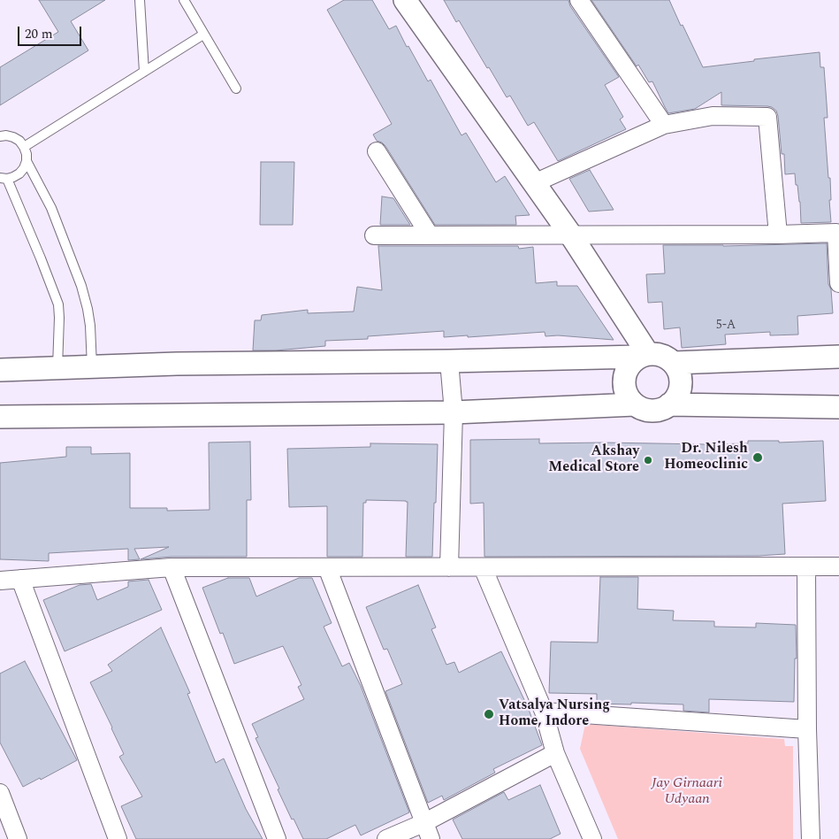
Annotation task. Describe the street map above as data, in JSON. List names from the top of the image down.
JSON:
{
  "parks": ["Jay Girnaari Udyaan"],
  "places": ["Dr. Nilesh Homeoclinic", "Akshay Medical Store", "Vatsalya Nursing Home, Indore"],
  "house_numbers": ["5-A"],
  "scale_bar": "20 m"
}
